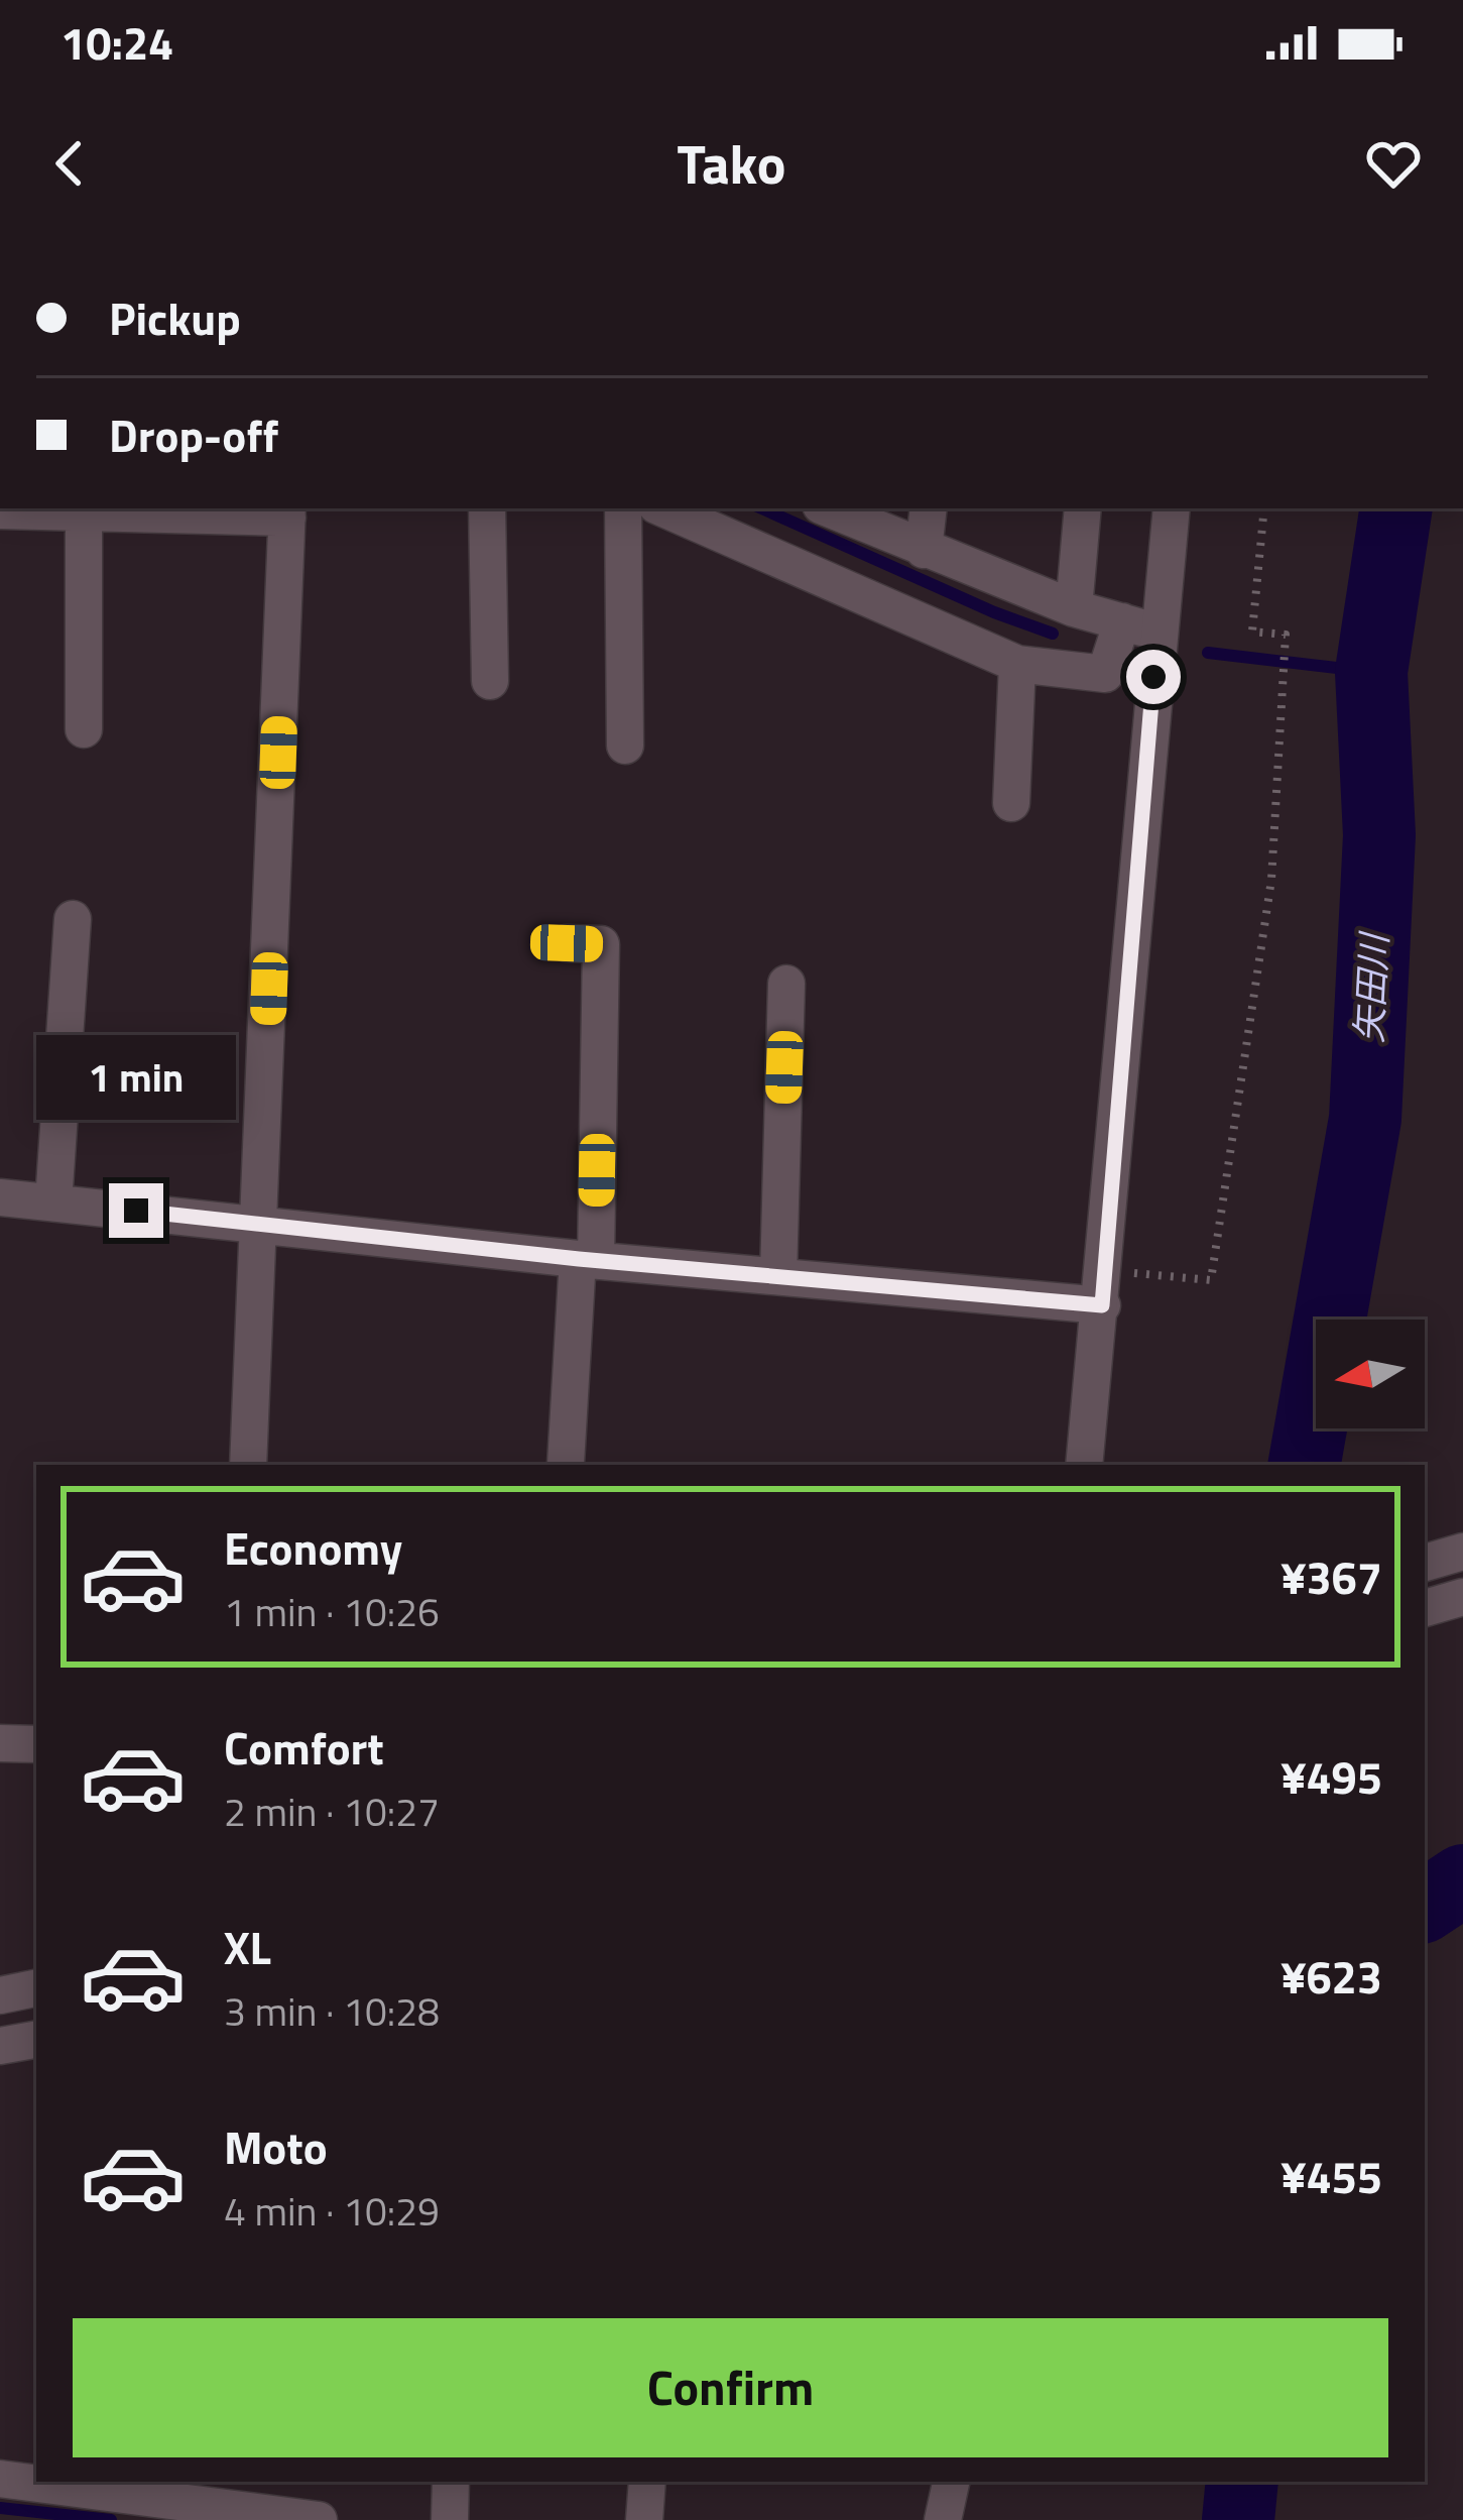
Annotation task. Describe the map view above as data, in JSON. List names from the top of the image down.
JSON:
{
  "water": ["矢田川"],
  "north": "left",
  "page": {
    "status": "10:24",
    "header": "Tako",
    "banner": ["Pickup", "Drop-off"],
    "bubble": "1 min",
    "list": [
      {
        "name": "Economy",
        "note": "1 min · 10:26",
        "value": "¥367"
      },
      {
        "name": "Comfort",
        "note": "2 min · 10:27",
        "value": "¥495"
      },
      {
        "name": "XL",
        "note": "3 min · 10:28",
        "value": "¥623"
      },
      {
        "name": "Moto",
        "note": "4 min · 10:29",
        "value": "¥455"
      }
    ],
    "buttons": "Confirm"
  }
}
